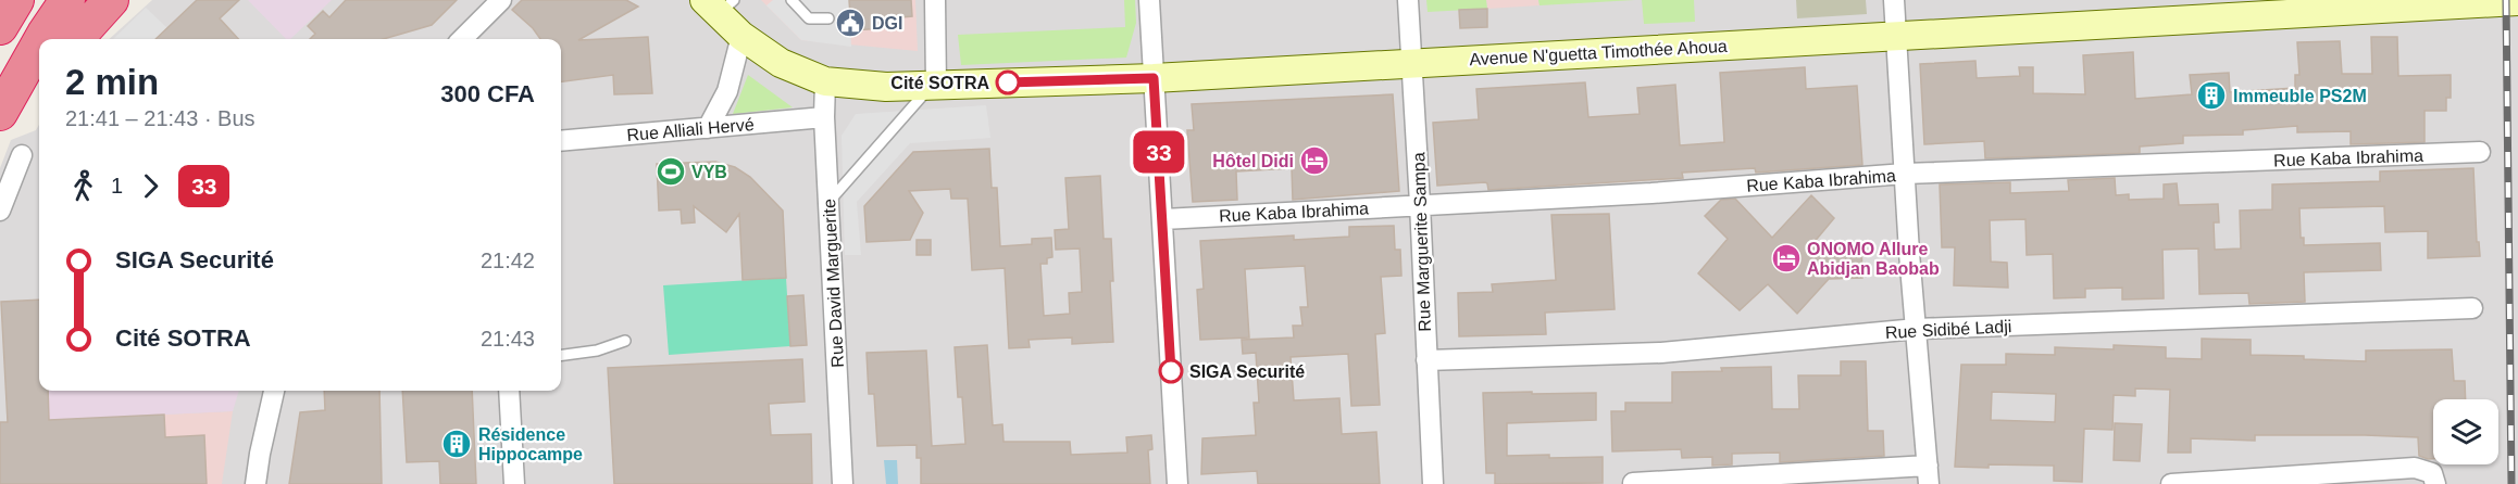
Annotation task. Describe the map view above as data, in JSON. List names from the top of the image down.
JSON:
{
  "streets": {
    "street": [
      "Avenue N'guetta Timothée Ahoua",
      "Rue Alliali Hervé",
      "Rue Kaba Ibrahima",
      "Rue Marguerite Sampa",
      "Rue David Marguerite",
      "Rue Sidibé Ladji"
    ]
  },
  "crossings": [
    ["Avenue N'guetta Timothée Ahoua", "Rue Marguerite Sampa"],
    ["Avenue N'guetta Timothée Ahoua", "Rue David Marguerite"],
    ["Rue Alliali Hervé", "Rue David Marguerite"],
    ["Rue Kaba Ibrahima", "Rue Marguerite Sampa"],
    ["Rue Marguerite Sampa", "Rue Sidibé Ladji"]
  ],
  "places": {
    "public building": ["DGI"],
    "other": ["Cité SOTRA", "SIGA Securité"],
    "building": ["Immeuble PS2M", "Résidence Hippocampe"],
    "hotel": ["Hôtel Didi", "ONOMO Allure Abidjan Baobab"],
    "sports": ["VYB"]
  },
  "lines": ["bus line 33"],
  "page": {
    "on_map": "33",
    "heading": ["2 min", "21:41 – 21:43 · Bus", "300 CFA"],
    "legs": ["1", "33"],
    "list": [
      {
        "name": "SIGA Securité",
        "value": "21:42"
      },
      {
        "name": "Cité SOTRA",
        "value": "21:43"
      }
    ]
  }
}
